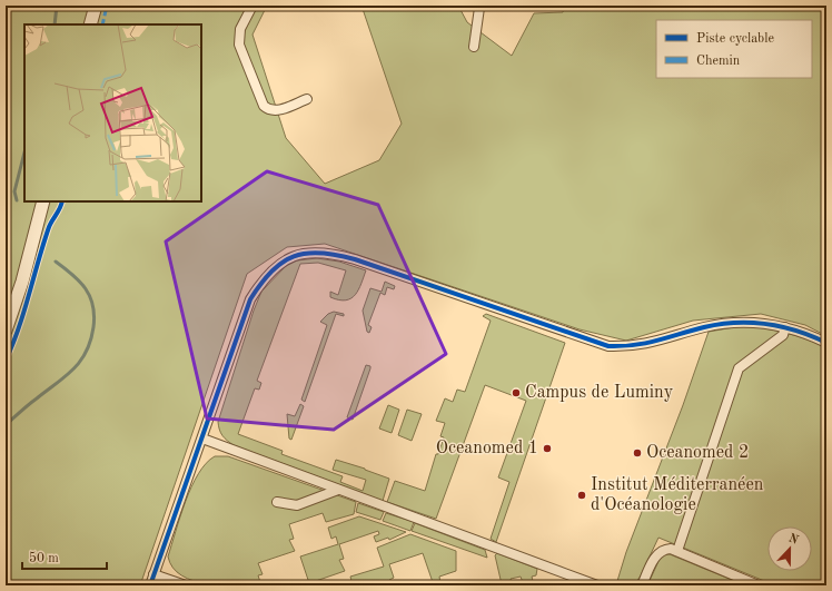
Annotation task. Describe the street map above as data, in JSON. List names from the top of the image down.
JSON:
{
  "places": [
    "Campus de Luminy",
    "Oceanomed 1",
    "Oceanomed 2",
    "Institut Méditerranéen d'Océanologie"
  ],
  "legend": ["Piste cyclable", "Chemin"],
  "scale_bar": "50 m",
  "north": "top"
}
